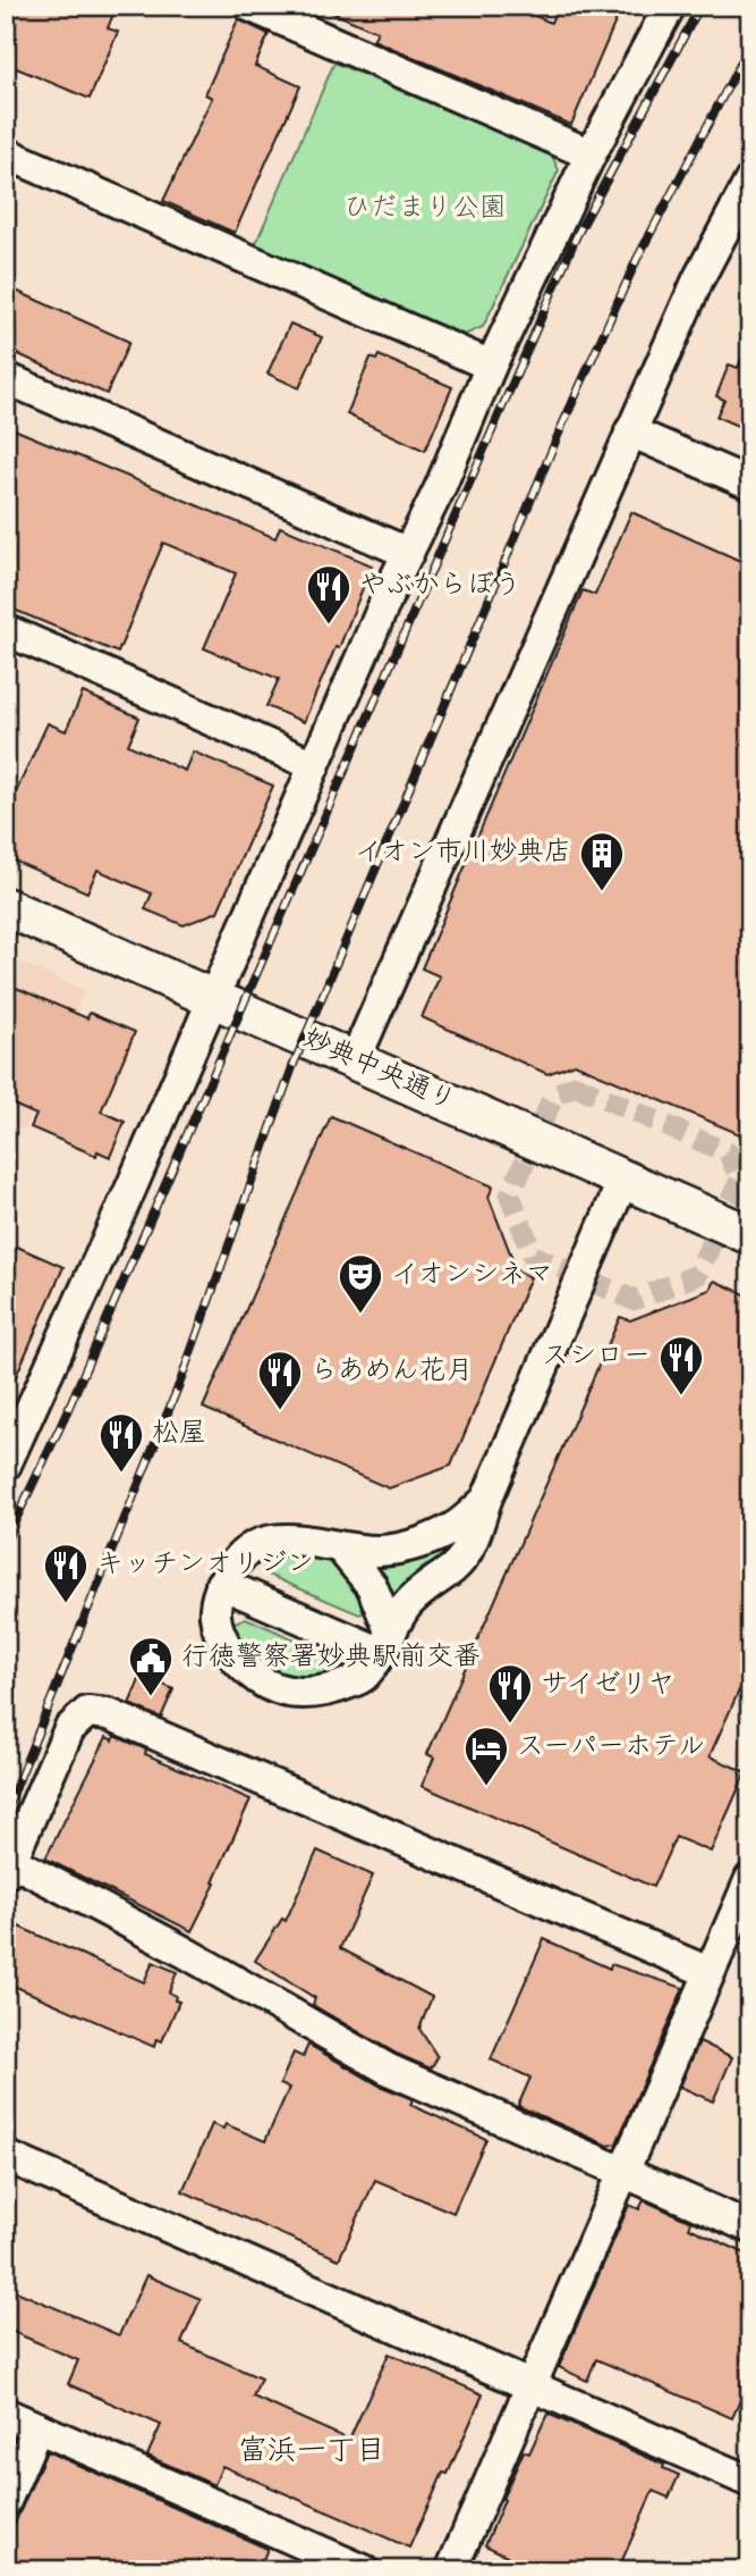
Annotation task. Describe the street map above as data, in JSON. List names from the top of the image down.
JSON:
{
  "streets": {
    "street": ["妙典中央通り"]
  },
  "districts": ["富浜一丁目"],
  "parks": ["ひだまり公園"],
  "places": {
    "restaurant": [
      "やぶからぼう",
      "スシロー",
      "らあめん花月",
      "松屋",
      "キッチンオリジン",
      "サイゼリヤ"
    ],
    "building": ["イオン市川妙典店"],
    "theatre": ["イオンシネマ"],
    "public building": ["行徳警察署妙典駅前交番"],
    "hotel": ["スーパーホテル"]
  }
}
